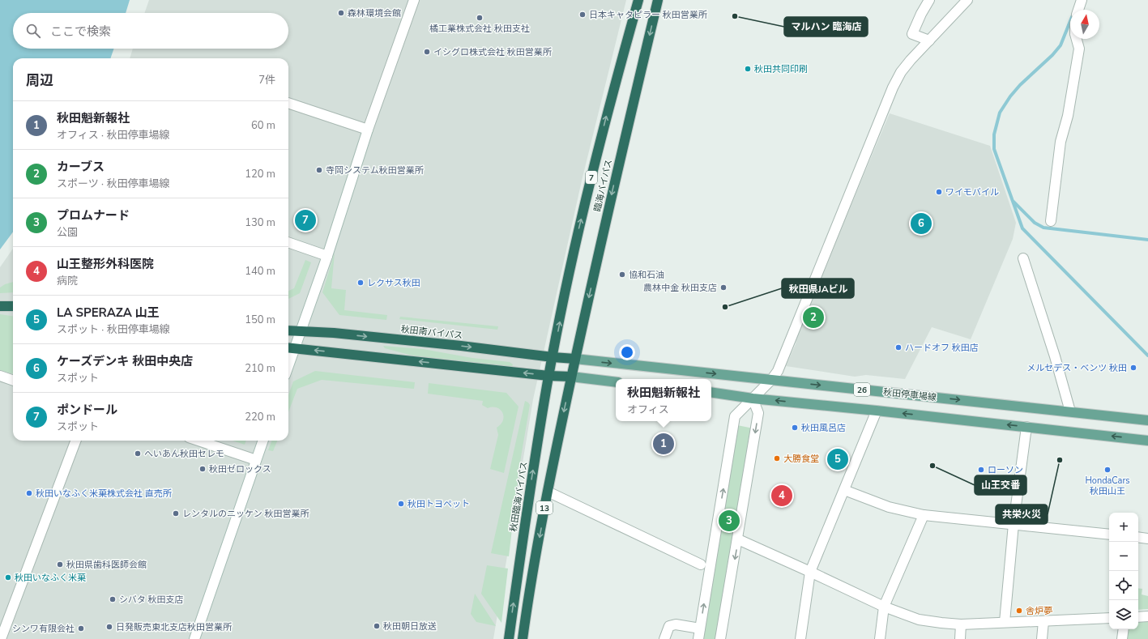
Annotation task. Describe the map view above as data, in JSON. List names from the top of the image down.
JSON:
{
  "streets": {
    "highway": [
      "7",
      "臨海バイパス",
      "秋田南バイパス",
      "秋田臨海バイパス",
      "13"
    ],
    "main road": ["26", "秋田停車場線"]
  },
  "crossings": [
    ["臨海バイパス", "秋田南バイパス"],
    ["臨海バイパス", "秋田停車場線"],
    ["臨海バイパス", "秋田臨海バイパス"],
    ["臨海バイパス", "13"],
    ["秋田南バイパス", "秋田停車場線"],
    ["秋田南バイパス", "秋田臨海バイパス"]
  ],
  "places": [
    "森林環境会館",
    "日本キャタピラー 秋田営業所",
    "マルハン 臨海店",
    "橘工業株式会社 秋田支社",
    "イシグロ株式会社 秋田営業所",
    "秋田共同印刷",
    "寺岡システム秋田営業所",
    "ワイモバイル",
    "協和石油",
    "レクサス秋田",
    "農林中金 秋田支店",
    "秋田県JAビル",
    "ハードオフ 秋田店",
    "メルセデス・ベンツ 秋田",
    "秋田風呂店",
    "へいあん秋田セレモ",
    "大勝食堂",
    "共栄火災",
    "山王交番",
    "秋田ゼロックス",
    "ローソン",
    "HondaCars 秋田山王",
    "秋田いなふく米菓株式会社 直売所",
    "秋田トヨペット",
    "レンタルのニッケン 秋田営業所",
    "秋田県歯科医師会館",
    "秋田いなふく米菓",
    "シバタ 秋田支店",
    "舎炉夢",
    "秋田朝日放送",
    "日発販売東北支店秋田営業所",
    "シンワ有限会社"
  ],
  "north": "top",
  "page": {
    "search": "ここで検索",
    "heading": ["周辺", "7件"],
    "list": [
      {
        "mark": "1",
        "name": "秋田魁新報社",
        "note": "オフィス · 秋田停車場線",
        "value": "60 m"
      },
      {
        "mark": "2",
        "name": "カーブス",
        "note": "スポーツ · 秋田停車場線",
        "value": "120 m"
      },
      {
        "mark": "3",
        "name": "プロムナード",
        "note": "公園",
        "value": "130 m"
      },
      {
        "mark": "4",
        "name": "山王整形外科医院",
        "note": "病院",
        "value": "140 m"
      },
      {
        "mark": "5",
        "name": "LA SPERAZA 山王",
        "note": "スポット · 秋田停車場線",
        "value": "150 m"
      },
      {
        "mark": "6",
        "name": "ケーズデンキ 秋田中央店",
        "note": "スポット",
        "value": "210 m"
      },
      {
        "mark": "7",
        "name": "ポンドール",
        "note": "スポット",
        "value": "220 m"
      }
    ],
    "pins": [
      "7",
      "6",
      "2",
      "1",
      "5",
      "4",
      "3"
    ],
    "popup": ["秋田魁新報社", "オフィス"],
    "map_buttons": ["+", "−"]
  }
}
